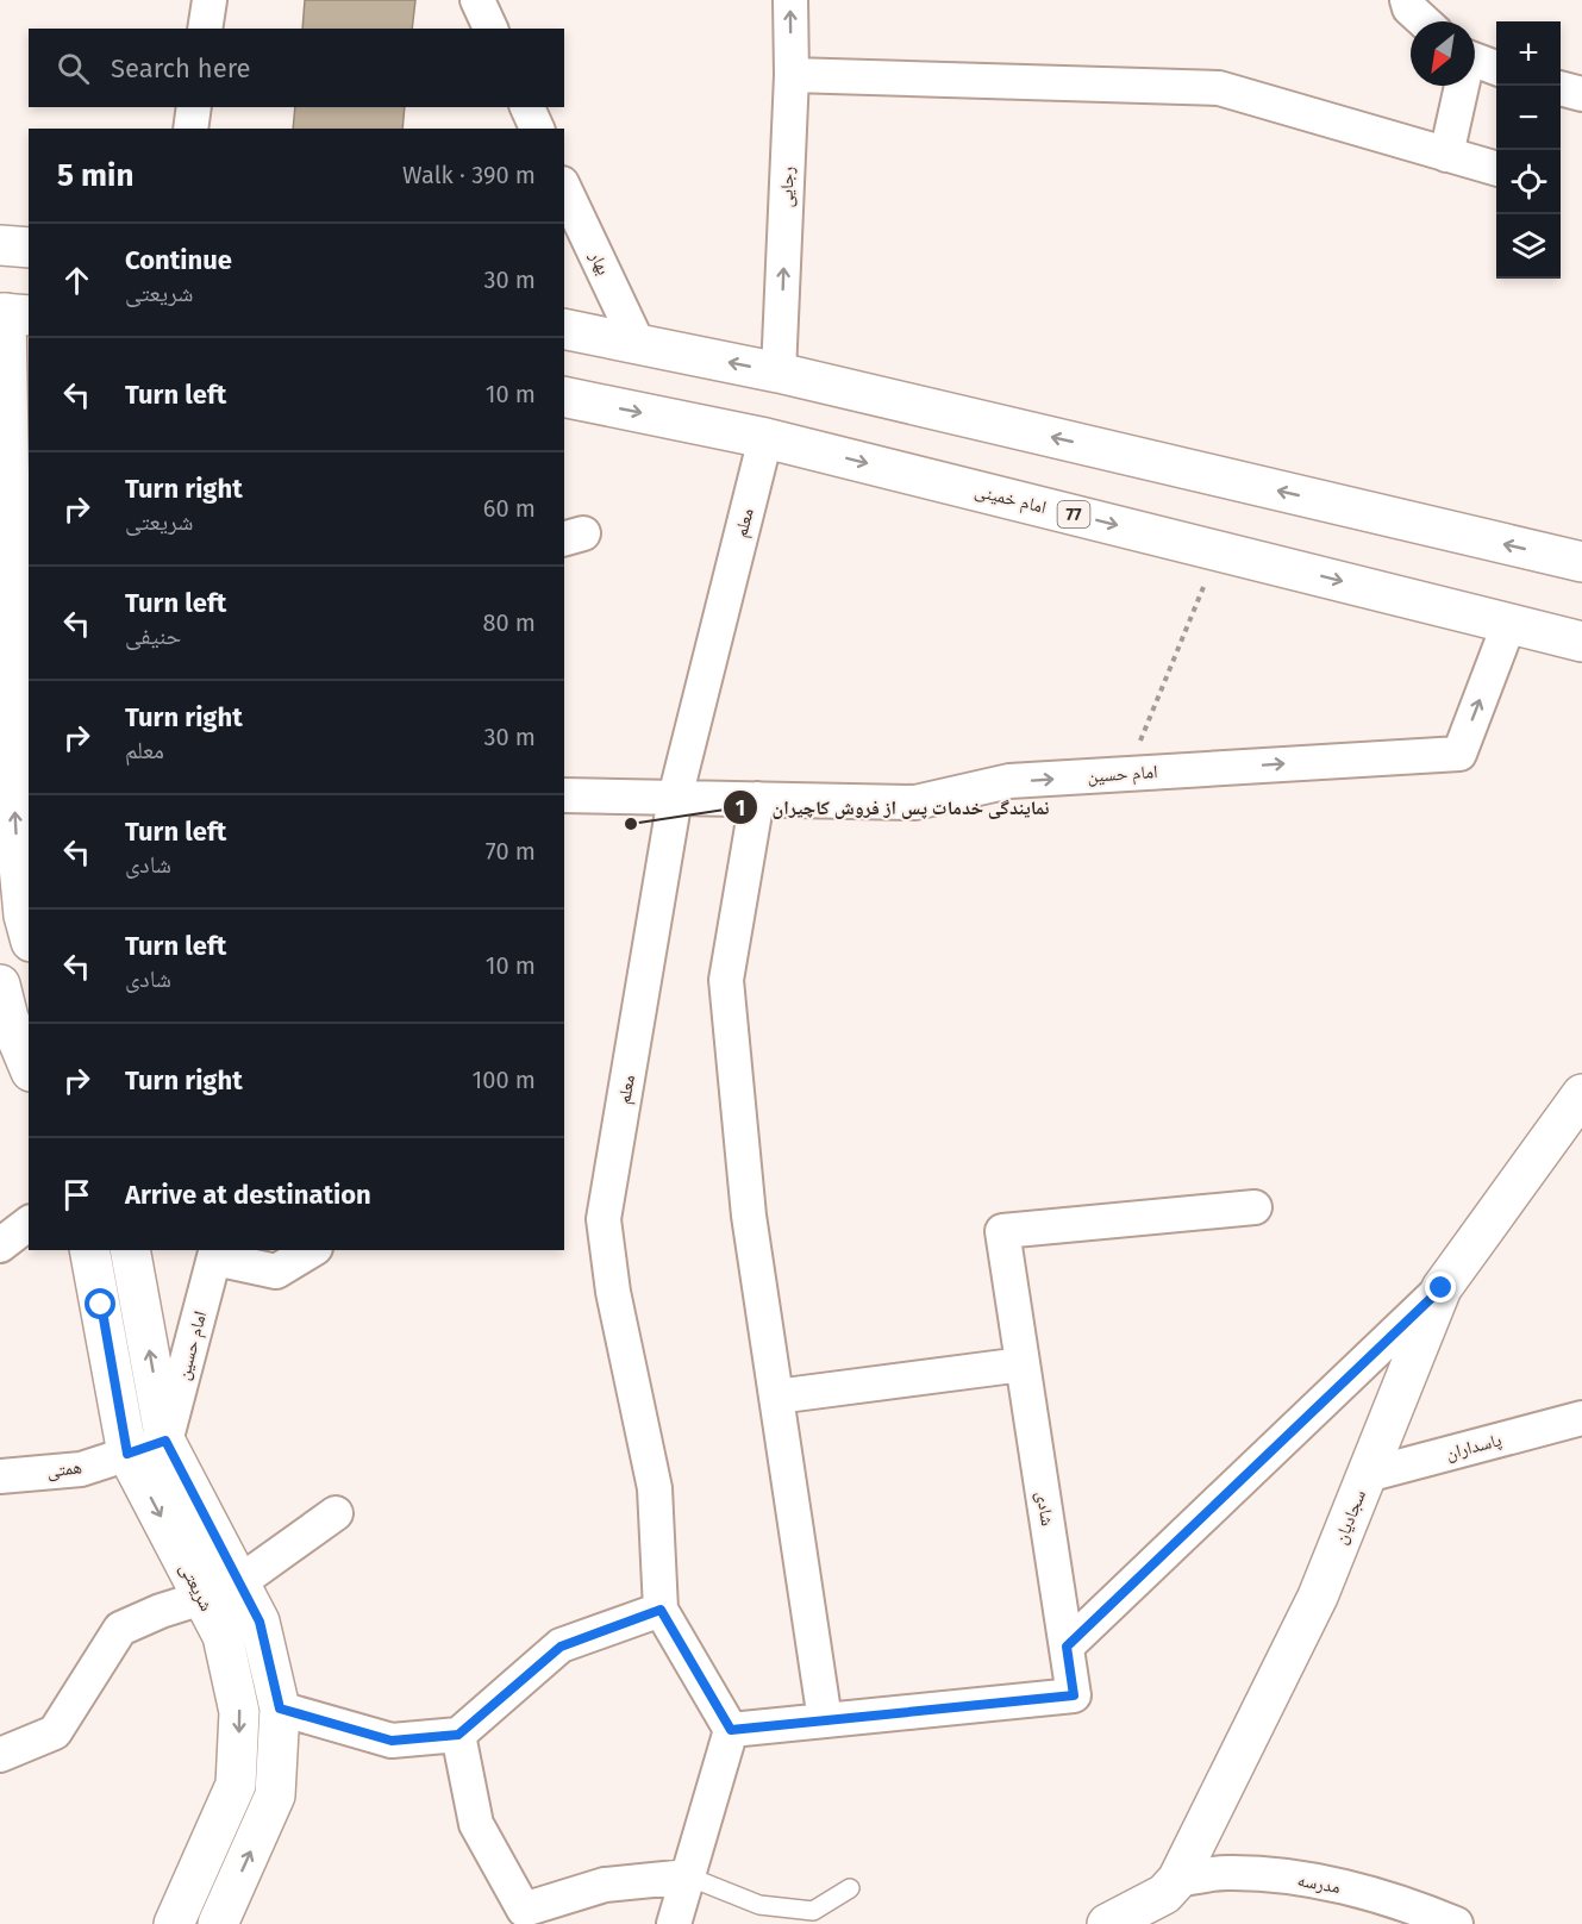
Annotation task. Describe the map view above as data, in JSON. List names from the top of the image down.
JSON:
{
  "streets": {
    "main road": [
      "امام خمینی",
      "77",
      "سجادیان",
      "شریعتی"
    ],
    "street": [
      "رجایی",
      "بهار",
      "معلم",
      "امام حسین",
      "پاسداران",
      "همتی",
      "شادی",
      "مدرسه"
    ]
  },
  "crossings": [
    ["امام خمینی", "معلم"],
    ["امام خمینی", "امام حسین"],
    ["معلم", "امام حسین"],
    ["معلم", "شادی"],
    ["امام حسین", "همتی"],
    ["پاسداران", "سجادیان"],
    ["همتی", "شریعتی"],
    ["سجادیان", "مدرسه"]
  ],
  "one_way": ["رجایی", "امام حسین"],
  "places": ["نمایندگی خدمات پس از فروش کاچیران"],
  "north": "bottom left",
  "page": {
    "map_buttons": ["+", "−"],
    "search": "Search here",
    "heading": ["5 min", "Walk · 390 m"],
    "list": [
      ["Continue", "شریعتی", "30 m"],
      ["Turn left", "10 m"],
      ["Turn right", "شریعتی", "60 m"],
      ["Turn left", "حنیفی", "80 m"],
      ["Turn right", "معلم", "30 m"],
      ["Turn left", "شادی", "70 m"],
      ["Turn left", "شادی", "10 m"],
      ["Turn right", "100 m"],
      "Arrive at destination"
    ]
  }
}
